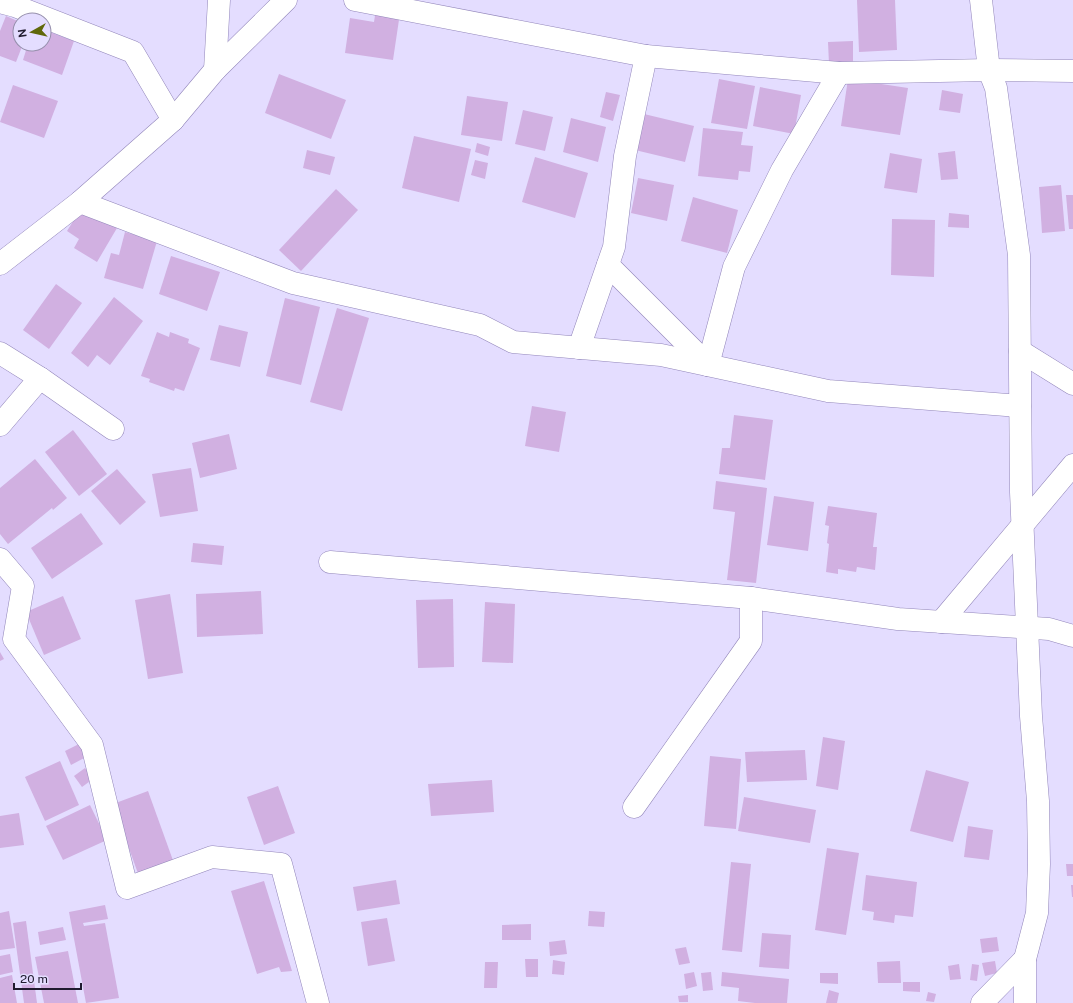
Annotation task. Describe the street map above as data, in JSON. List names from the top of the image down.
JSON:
{
  "scale_bar": "20 m",
  "north": "left"
}
